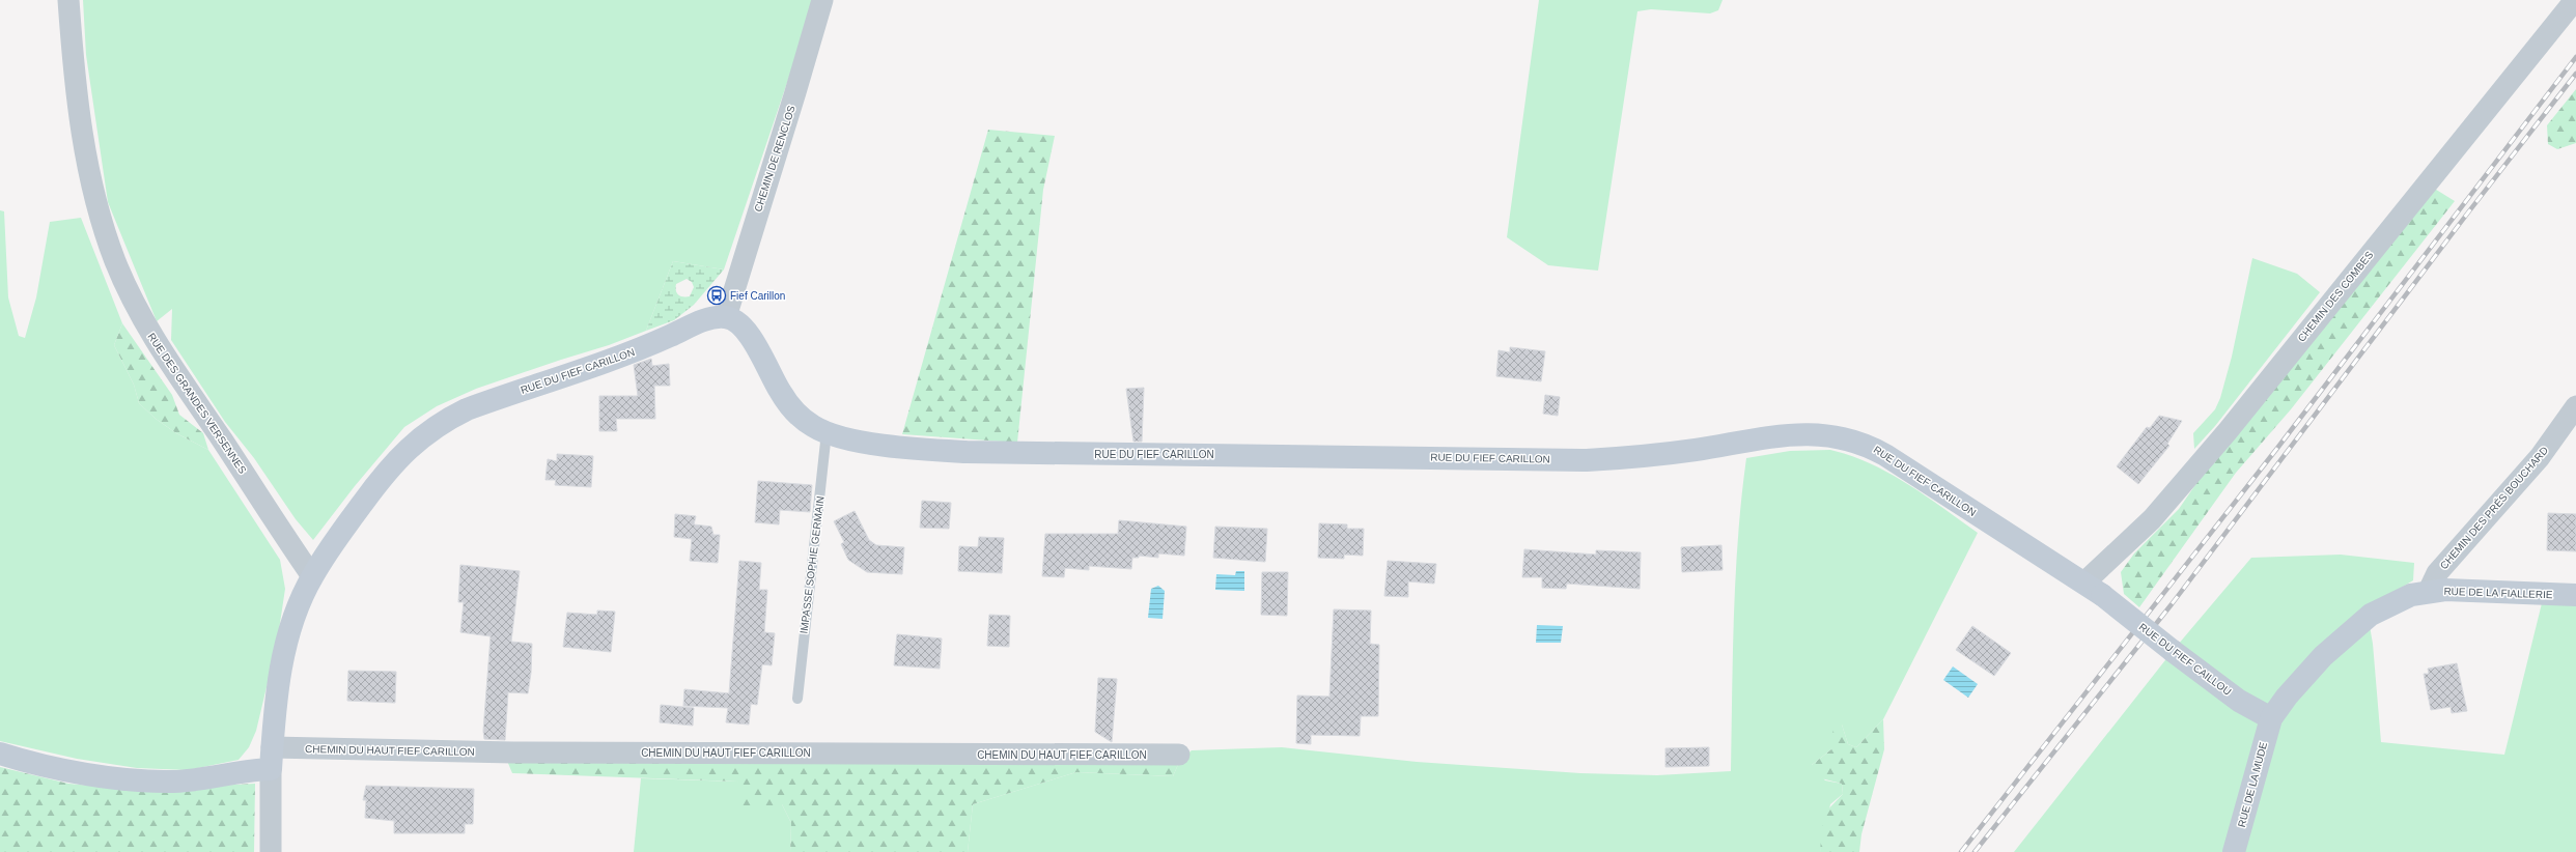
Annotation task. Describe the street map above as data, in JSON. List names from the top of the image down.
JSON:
{
  "streets": {
    "street": [
      "CHEMIN DE RENCLOS",
      "CHEMIN DES COMBES",
      "RUE DU FIEF CARILLON",
      "RUE DES GRANDES VERSENNES",
      "CHEMIN DES PRÉS BOUCHARD",
      "RUE DE LA FIALLERIE",
      "RUE DU FIEF CAILLOU",
      "CHEMIN DU HAUT FIEF CARILLON",
      "RUE DE LA MUDE"
    ],
    "lane": ["IMPASSE SOPHIE GERMAIN"]
  },
  "crossings": [
    ["CHEMIN DE RENCLOS", "RUE DU FIEF CARILLON"],
    ["CHEMIN DES COMBES", "RUE DU FIEF CARILLON"],
    ["CHEMIN DES COMBES", "RUE DU FIEF CAILLOU"],
    ["RUE DU FIEF CARILLON", "RUE DES GRANDES VERSENNES"],
    ["RUE DU FIEF CARILLON", "IMPASSE SOPHIE GERMAIN"],
    ["RUE DU FIEF CARILLON", "RUE DU FIEF CAILLOU"],
    ["RUE DU FIEF CARILLON", "CHEMIN DU HAUT FIEF CARILLON"],
    ["CHEMIN DES PRÉS BOUCHARD", "RUE DE LA FIALLERIE"],
    ["RUE DE LA FIALLERIE", "RUE DU FIEF CAILLOU"],
    ["RUE DE LA FIALLERIE", "RUE DE LA MUDE"],
    ["RUE DU FIEF CAILLOU", "RUE DE LA MUDE"]
  ],
  "places": {
    "bus stop": ["Fief Carillon"]
  }
}
